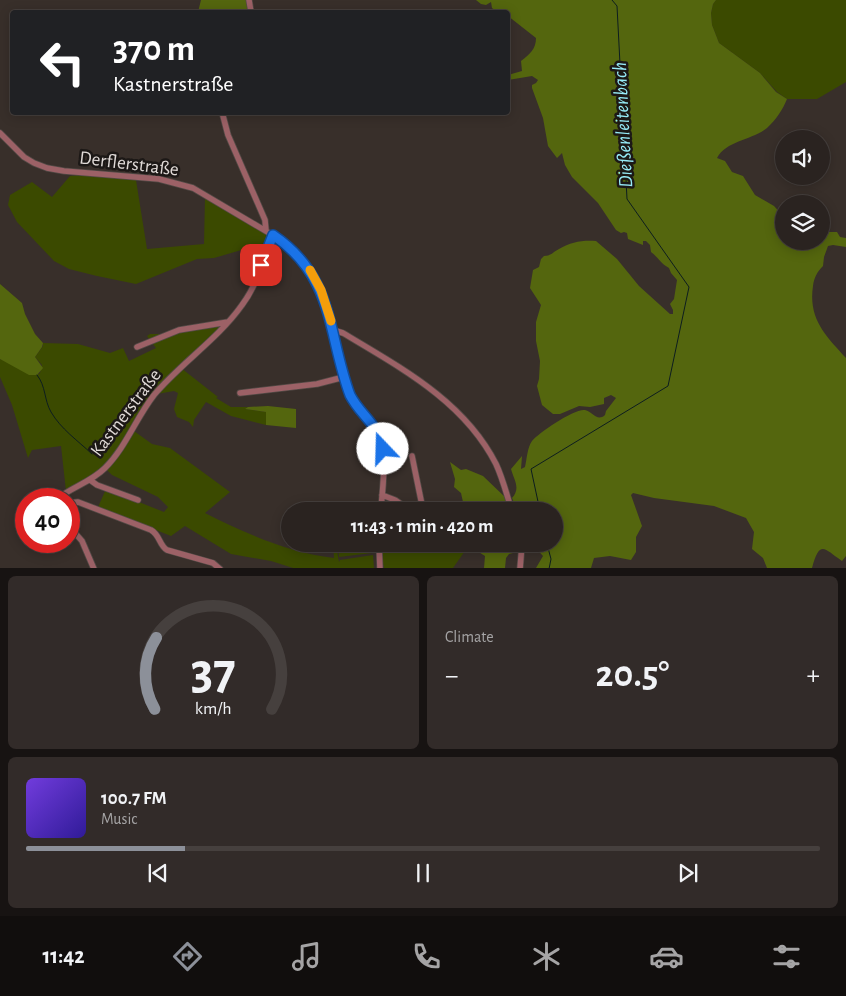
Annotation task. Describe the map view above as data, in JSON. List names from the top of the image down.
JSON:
{
  "streets": {
    "street": ["Derflerstraße", "Kastnerstraße"]
  },
  "crossings": [
    ["Derflerstraße", "Kastnerstraße"]
  ],
  "water": ["Dießenleitenbach"],
  "page": {
    "turn": ["370 m", "Kastnerstraße"],
    "limit": "40",
    "trip": "11:43 · 1 min · 420 m",
    "tile": "Climate",
    "heat": ["−", "20.5°", "+"],
    "song": ["100.7 FM", "Music"],
    "tabs": "11:42",
    "gauge": ["37", "km/h"]
  }
}
